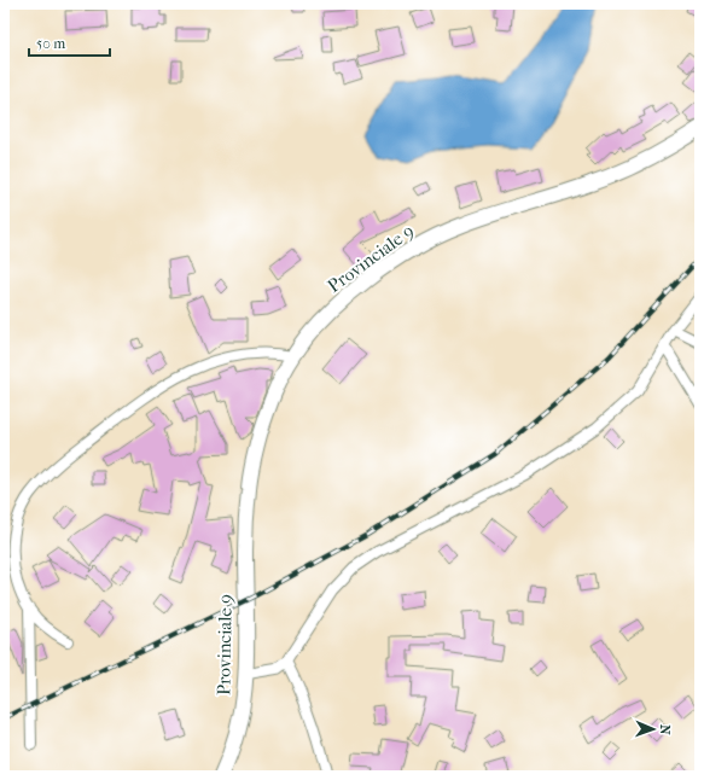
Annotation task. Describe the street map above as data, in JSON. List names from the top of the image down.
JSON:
{
  "streets": {
    "main road": ["Provinciale 9"]
  },
  "scale_bar": "50 m",
  "north": "right"
}
